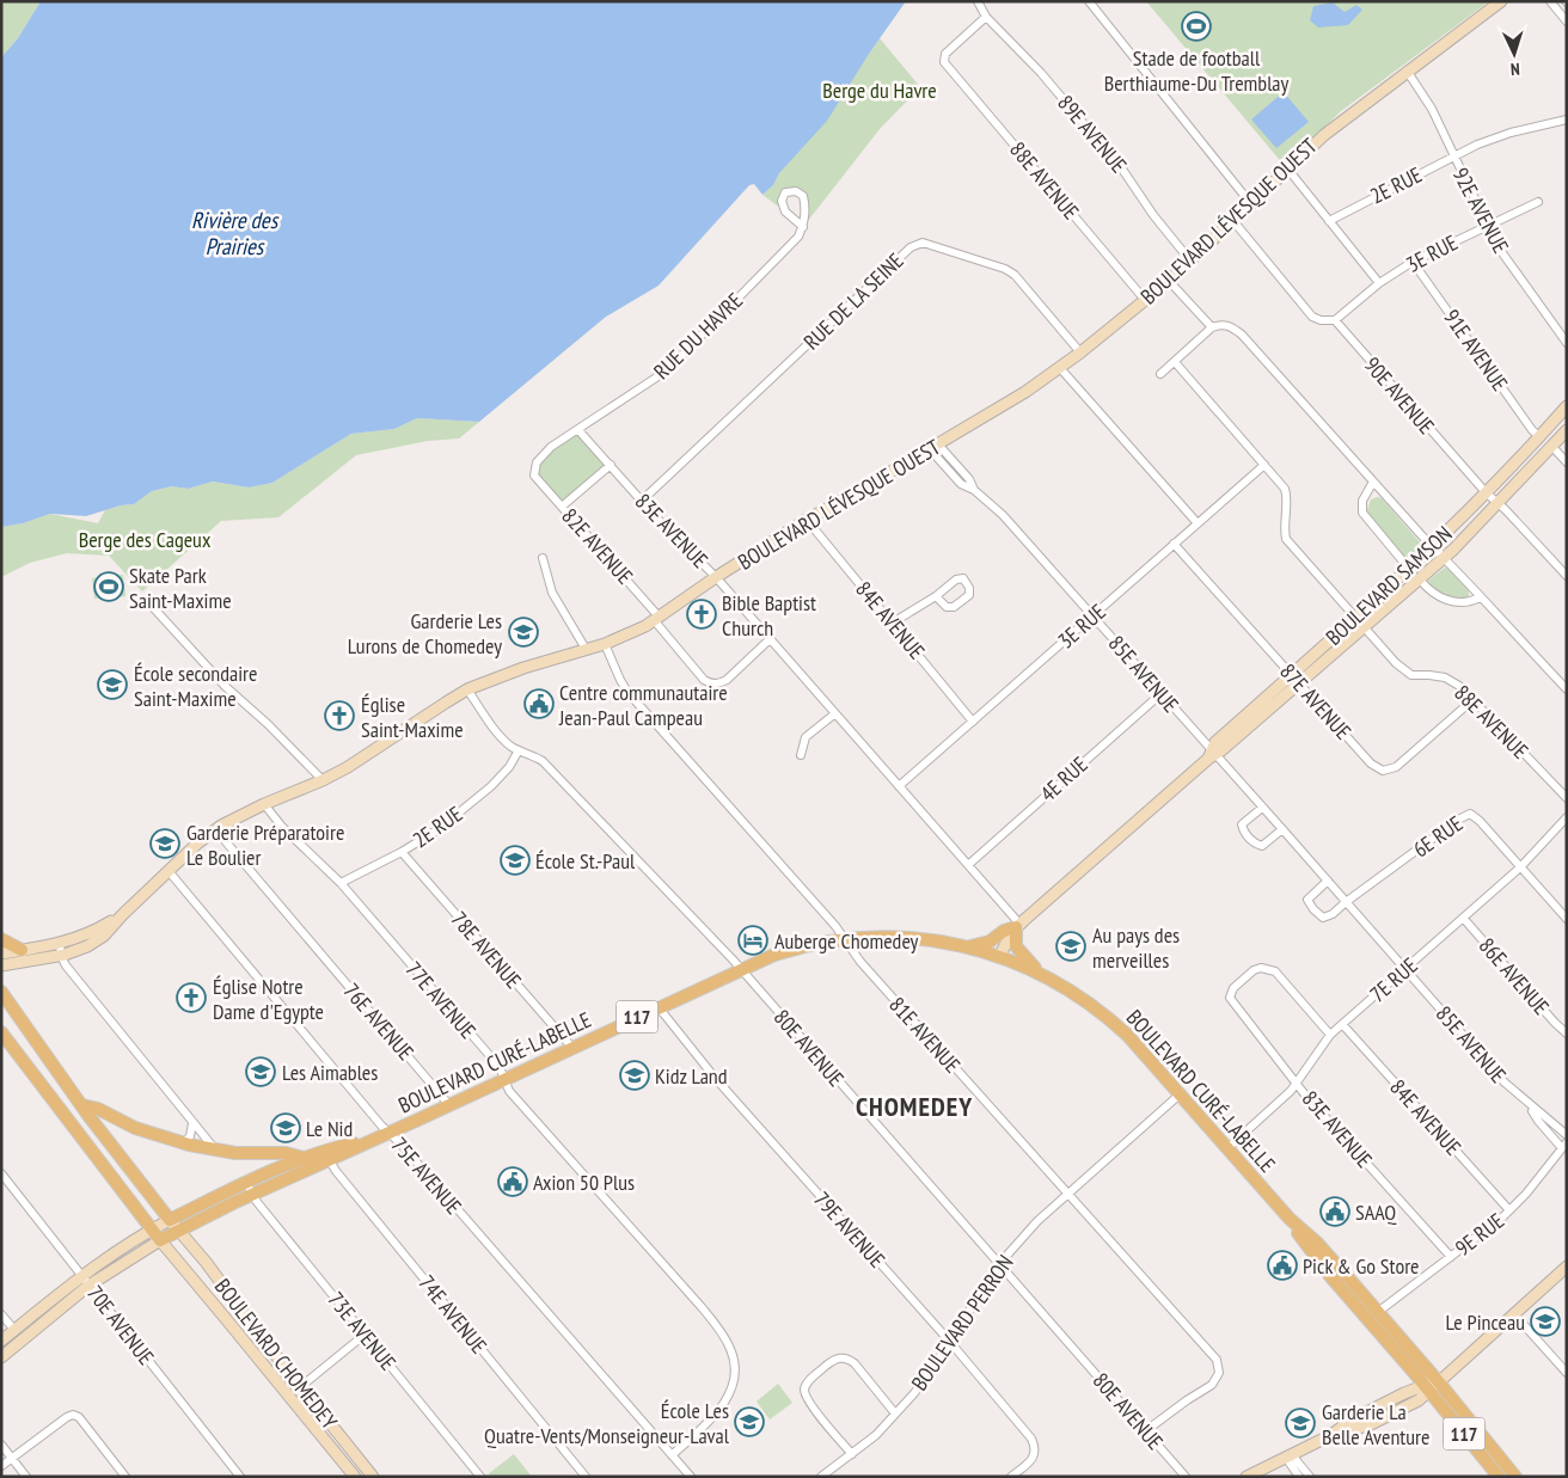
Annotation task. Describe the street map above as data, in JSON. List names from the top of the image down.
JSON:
{
  "streets": {
    "main road": ["117", "BOULEVARD CURÉ-LABELLE"],
    "street": [
      "89E AVENUE",
      "88E AVENUE",
      "2E RUE",
      "92E AVENUE",
      "BOULEVARD LÉVESQUE OUEST",
      "3E RUE",
      "RUE DE LA SEINE",
      "RUE DU HAVRE",
      "91E AVENUE",
      "90E AVENUE",
      "83E AVENUE",
      "82E AVENUE",
      "BOULEVARD SAMSON",
      "84E AVENUE",
      "85E AVENUE",
      "87E AVENUE",
      "4E RUE",
      "6E RUE",
      "78E AVENUE",
      "86E AVENUE",
      "7E RUE",
      "77E AVENUE",
      "76E AVENUE",
      "81E AVENUE",
      "80E AVENUE",
      "75E AVENUE",
      "79E AVENUE",
      "9E RUE",
      "74E AVENUE",
      "BOULEVARD PERRON",
      "70E AVENUE",
      "73E AVENUE",
      "BOULEVARD CHOMEDEY"
    ]
  },
  "crossings": [
    ["89E AVENUE", "88E AVENUE"],
    ["89E AVENUE", "BOULEVARD LÉVESQUE OUEST"],
    ["88E AVENUE", "BOULEVARD LÉVESQUE OUEST"],
    ["88E AVENUE", "3E RUE"],
    ["88E AVENUE", "BOULEVARD SAMSON"],
    ["88E AVENUE", "87E AVENUE"],
    ["2E RUE", "92E AVENUE"],
    ["2E RUE", "78E AVENUE"],
    ["2E RUE", "77E AVENUE"],
    ["2E RUE", "80E AVENUE"],
    ["92E AVENUE", "BOULEVARD LÉVESQUE OUEST"],
    ["92E AVENUE", "3E RUE"],
    ["BOULEVARD LÉVESQUE OUEST", "RUE DE LA SEINE"],
    ["BOULEVARD LÉVESQUE OUEST", "83E AVENUE"],
    ["BOULEVARD LÉVESQUE OUEST", "82E AVENUE"],
    ["BOULEVARD LÉVESQUE OUEST", "84E AVENUE"],
    ["BOULEVARD LÉVESQUE OUEST", "85E AVENUE"],
    ["BOULEVARD LÉVESQUE OUEST", "77E AVENUE"],
    ["BOULEVARD LÉVESQUE OUEST", "76E AVENUE"],
    ["BOULEVARD LÉVESQUE OUEST", "81E AVENUE"],
    ["BOULEVARD LÉVESQUE OUEST", "80E AVENUE"],
    ["BOULEVARD LÉVESQUE OUEST", "75E AVENUE"],
    ["3E RUE", "91E AVENUE"],
    ["3E RUE", "90E AVENUE"],
    ["3E RUE", "83E AVENUE"],
    ["3E RUE", "84E AVENUE"],
    ["3E RUE", "85E AVENUE"],
    ["3E RUE", "87E AVENUE"],
    ["RUE DE LA SEINE", "83E AVENUE"],
    ["RUE DU HAVRE", "83E AVENUE"],
    ["RUE DU HAVRE", "82E AVENUE"],
    ["91E AVENUE", "BOULEVARD SAMSON"],
    ["90E AVENUE", "BOULEVARD SAMSON"],
    ["83E AVENUE", "82E AVENUE"],
    ["83E AVENUE", "BOULEVARD SAMSON"],
    ["83E AVENUE", "4E RUE"],
    ["83E AVENUE", "7E RUE"],
    ["83E AVENUE", "9E RUE"],
    ["BOULEVARD SAMSON", "85E AVENUE"],
    ["BOULEVARD SAMSON", "87E AVENUE"],
    ["BOULEVARD SAMSON", "BOULEVARD CURÉ-LABELLE"],
    ["84E AVENUE", "7E RUE"],
    ["84E AVENUE", "9E RUE"],
    ["85E AVENUE", "4E RUE"],
    ["85E AVENUE", "6E RUE"],
    ["85E AVENUE", "7E RUE"],
    ["85E AVENUE", "9E RUE"],
    ["6E RUE", "7E RUE"],
    ["78E AVENUE", "BOULEVARD CURÉ-LABELLE"],
    ["86E AVENUE", "7E RUE"],
    ["7E RUE", "BOULEVARD CURÉ-LABELLE"],
    ["77E AVENUE", "BOULEVARD CURÉ-LABELLE"],
    ["77E AVENUE", "75E AVENUE"],
    ["76E AVENUE", "BOULEVARD CURÉ-LABELLE"],
    ["81E AVENUE", "80E AVENUE"],
    ["81E AVENUE", "BOULEVARD CURÉ-LABELLE"],
    ["81E AVENUE", "BOULEVARD PERRON"],
    ["80E AVENUE", "BOULEVARD CURÉ-LABELLE"],
    ["80E AVENUE", "BOULEVARD PERRON"],
    ["BOULEVARD CURÉ-LABELLE", "75E AVENUE"],
    ["BOULEVARD CURÉ-LABELLE", "79E AVENUE"],
    ["BOULEVARD CURÉ-LABELLE", "9E RUE"],
    ["BOULEVARD CURÉ-LABELLE", "74E AVENUE"],
    ["BOULEVARD CURÉ-LABELLE", "BOULEVARD PERRON"],
    ["BOULEVARD CURÉ-LABELLE", "73E AVENUE"],
    ["BOULEVARD CURÉ-LABELLE", "BOULEVARD CHOMEDEY"],
    ["79E AVENUE", "BOULEVARD PERRON"]
  ],
  "districts": ["CHOMEDEY"],
  "water": ["Rivière des Prairies"],
  "parks": ["Berge du Havre", "Berge des Cageux"],
  "places": {
    "sports": ["Stade de football Berthiaume-Du Tremblay", "Skate Park Saint-Maxime"],
    "church": ["Bible Baptist Church", "Église Saint-Maxime", "Église Notre Dame d'Egypte"],
    "school or university": [
      "Garderie Les Lurons de Chomedey",
      "École secondaire Saint-Maxime",
      "Garderie Préparatoire Le Boulier",
      "École St.-Paul",
      "Au pays des merveilles",
      "Les Aimables",
      "Kidz Land",
      "Le Nid",
      "Le Pinceau",
      "École Les Quatre-Vents/Monseigneur-Laval",
      "Garderie La Belle Aventure"
    ],
    "public building": [
      "Centre communautaire Jean-Paul Campeau",
      "Axion 50 Plus",
      "SAAQ",
      "Pick & Go Store"
    ],
    "hotel": ["Auberge Chomedey"]
  },
  "north": "bottom"
}
